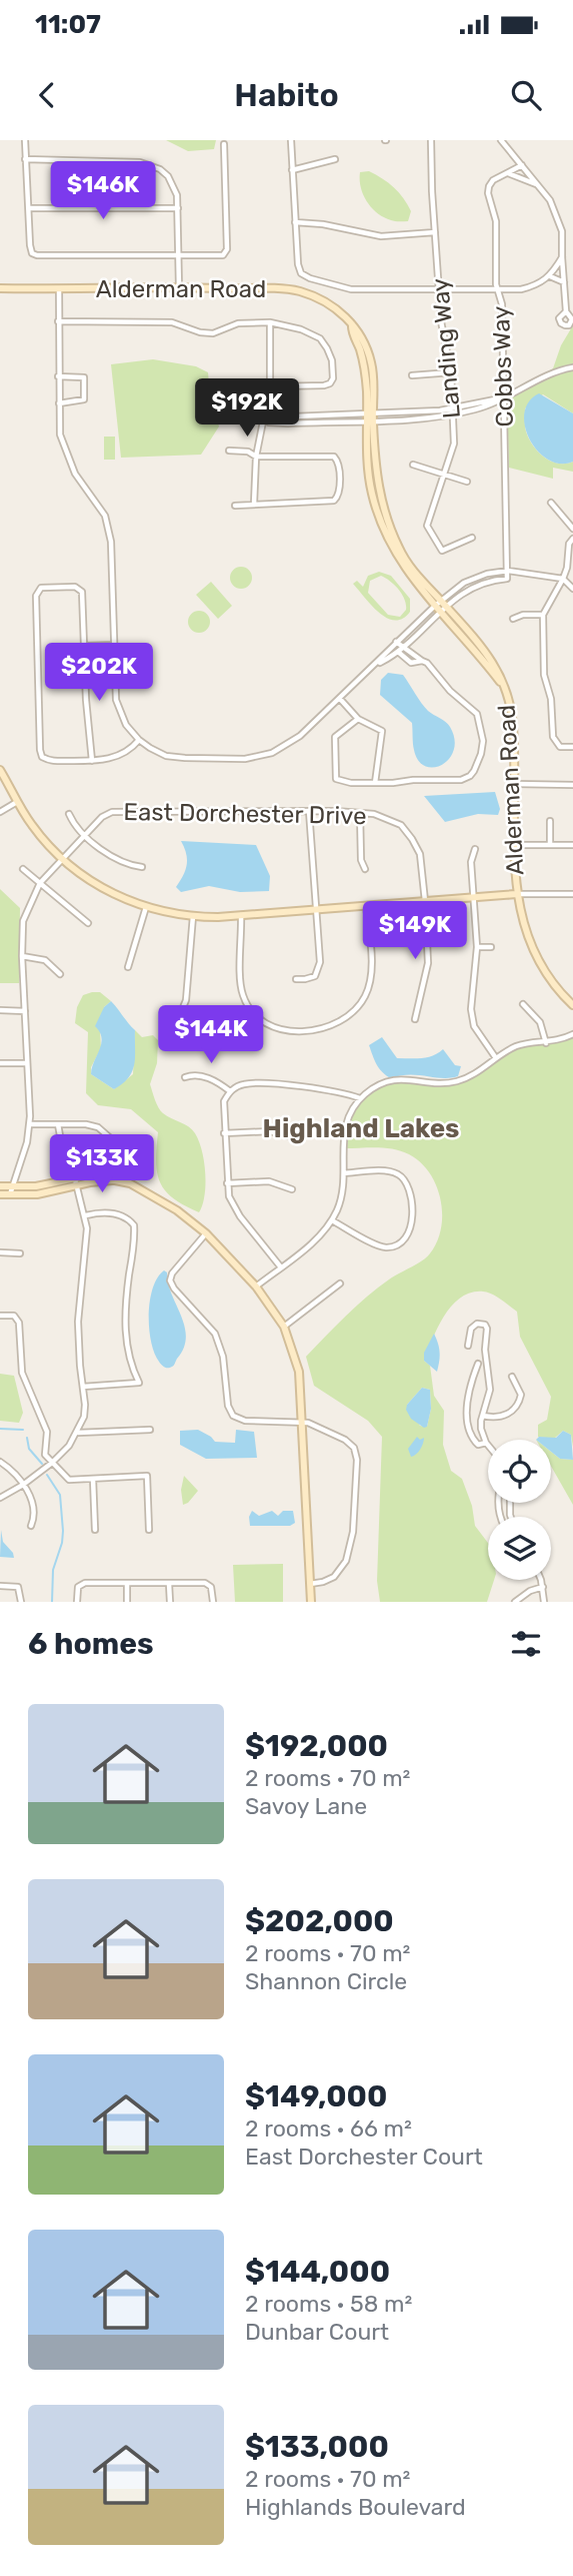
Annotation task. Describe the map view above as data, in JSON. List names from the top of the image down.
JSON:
{
  "streets": {
    "street": [
      "Alderman Road",
      "Landing Way",
      "Cobbs Way",
      "East Dorchester Drive"
    ]
  },
  "districts": ["Highland Lakes"],
  "page": {
    "status": "11:07",
    "header": "Habito",
    "price": [
      "$146K",
      "$192K",
      "$202K",
      "$149K",
      "$144K",
      "$133K"
    ],
    "heading": "6 homes",
    "list": [
      {
        "name": "$192,000",
        "note": "2 rooms · 70 m² · Savoy Lane"
      },
      {
        "name": "$202,000",
        "note": "2 rooms · 70 m² · Shannon Circle"
      },
      {
        "name": "$149,000",
        "note": "2 rooms · 66 m² · East Dorchester Court"
      },
      {
        "name": "$144,000",
        "note": "2 rooms · 58 m² · Dunbar Court"
      },
      {
        "name": "$133,000",
        "note": "2 rooms · 70 m² · Highlands Boulevard"
      }
    ]
  }
}
